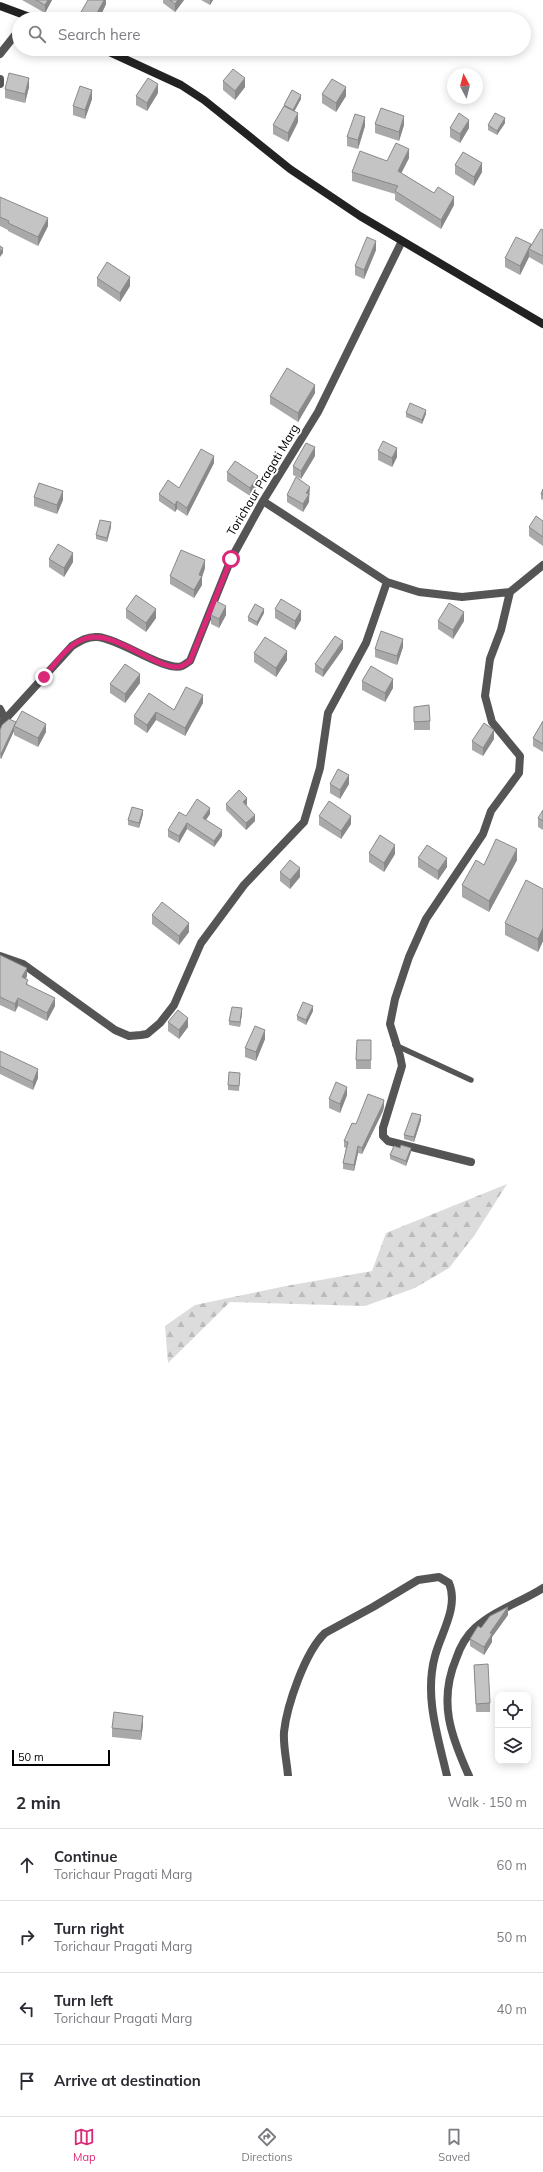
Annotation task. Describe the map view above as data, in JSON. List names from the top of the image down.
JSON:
{
  "streets": {
    "street": ["Torichaur Pragati Marg"]
  },
  "scale_bar": "50 m",
  "north": "top",
  "page": {
    "search": "Search here",
    "scale": "50 m",
    "heading": ["2 min", "Walk · 150 m"],
    "list": [
      ["Continue", "Torichaur Pragati Marg", "60 m"],
      ["Turn right", "Torichaur Pragati Marg", "50 m"],
      ["Turn left", "Torichaur Pragati Marg", "40 m"],
      "Arrive at destination"
    ],
    "nav": ["Map", "Directions", "Saved"]
  }
}
